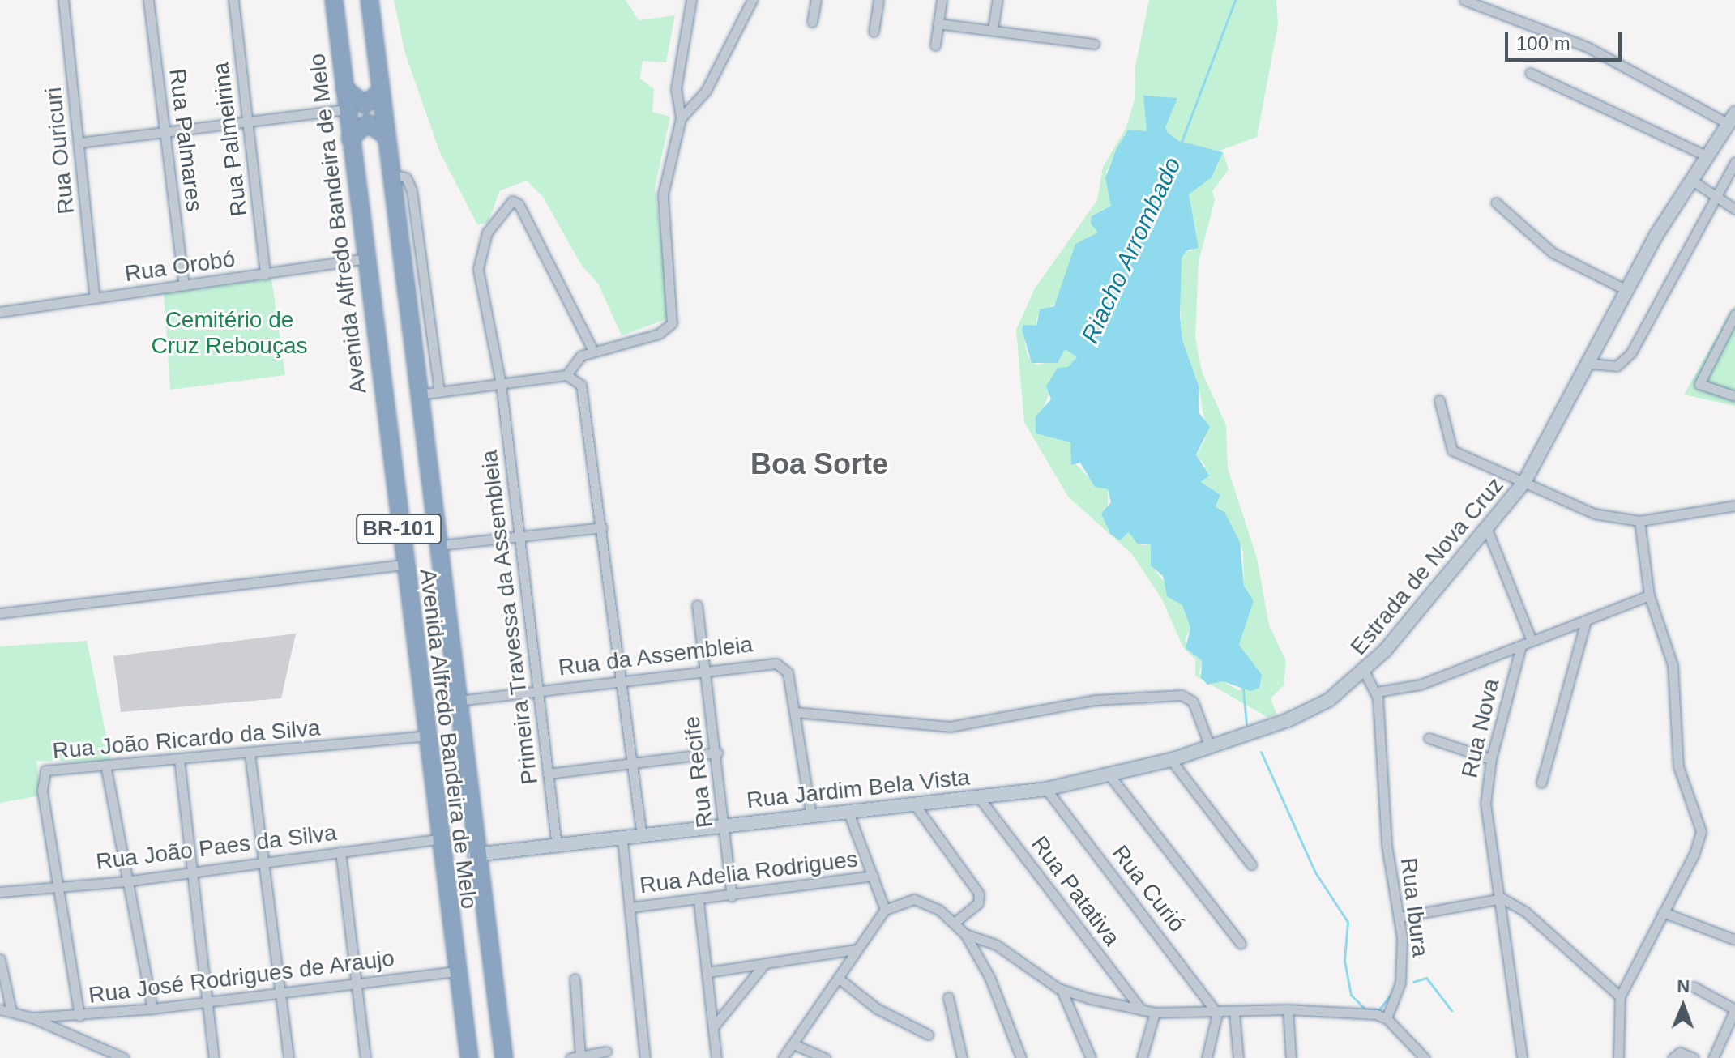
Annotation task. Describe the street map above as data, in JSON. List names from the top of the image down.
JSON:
{
  "streets": {
    "highway": ["Avenida Alfredo Bandeira de Melo", "BR-101"],
    "main road": ["Estrada de Nova Cruz", "Rua Jardim Bela Vista"],
    "street": [
      "Rua Palmeirina",
      "Rua Palmares",
      "Rua Ouricuri",
      "Rua Orobó",
      "Primeira Travessa da Assembleia",
      "Rua da Assembleia",
      "Rua Nova",
      "Rua João Ricardo da Silva",
      "Rua Recife",
      "Rua João Paes da Silva",
      "Rua Adelia Rodrigues",
      "Rua Curió",
      "Rua Patativa",
      "Rua Ibura",
      "Rua José Rodrigues de Araujo"
    ]
  },
  "crossings": [
    ["Rua Palmeirina", "Rua Orobó"],
    ["Rua Palmares", "Rua Orobó"],
    ["Rua Ouricuri", "Rua Orobó"],
    ["Avenida Alfredo Bandeira de Melo", "Rua Orobó"],
    ["Avenida Alfredo Bandeira de Melo", "Rua da Assembleia"],
    ["Avenida Alfredo Bandeira de Melo", "Rua João Ricardo da Silva"],
    ["Avenida Alfredo Bandeira de Melo", "Rua Jardim Bela Vista"],
    ["Avenida Alfredo Bandeira de Melo", "Rua João Paes da Silva"],
    ["Avenida Alfredo Bandeira de Melo", "Rua José Rodrigues de Araujo"],
    ["Estrada de Nova Cruz", "Rua Jardim Bela Vista"],
    ["Estrada de Nova Cruz", "Rua Ibura"],
    ["Primeira Travessa da Assembleia", "Rua da Assembleia"],
    ["Primeira Travessa da Assembleia", "Rua Jardim Bela Vista"],
    ["Rua da Assembleia", "Rua Recife"],
    ["Rua da Assembleia", "Rua Jardim Bela Vista"],
    ["Rua João Ricardo da Silva", "Rua João Paes da Silva"],
    ["Rua João Ricardo da Silva", "Rua José Rodrigues de Araujo"],
    ["Rua Recife", "Rua Jardim Bela Vista"],
    ["Rua Recife", "Rua Adelia Rodrigues"],
    ["Rua Jardim Bela Vista", "Rua Curió"],
    ["Rua Jardim Bela Vista", "Rua Patativa"]
  ],
  "districts": ["Boa Sorte"],
  "water": ["Riacho Arrombado"],
  "parks": ["Cemitério de Cruz Rebouças"],
  "scale_bar": "100 m",
  "north": "top"
}
